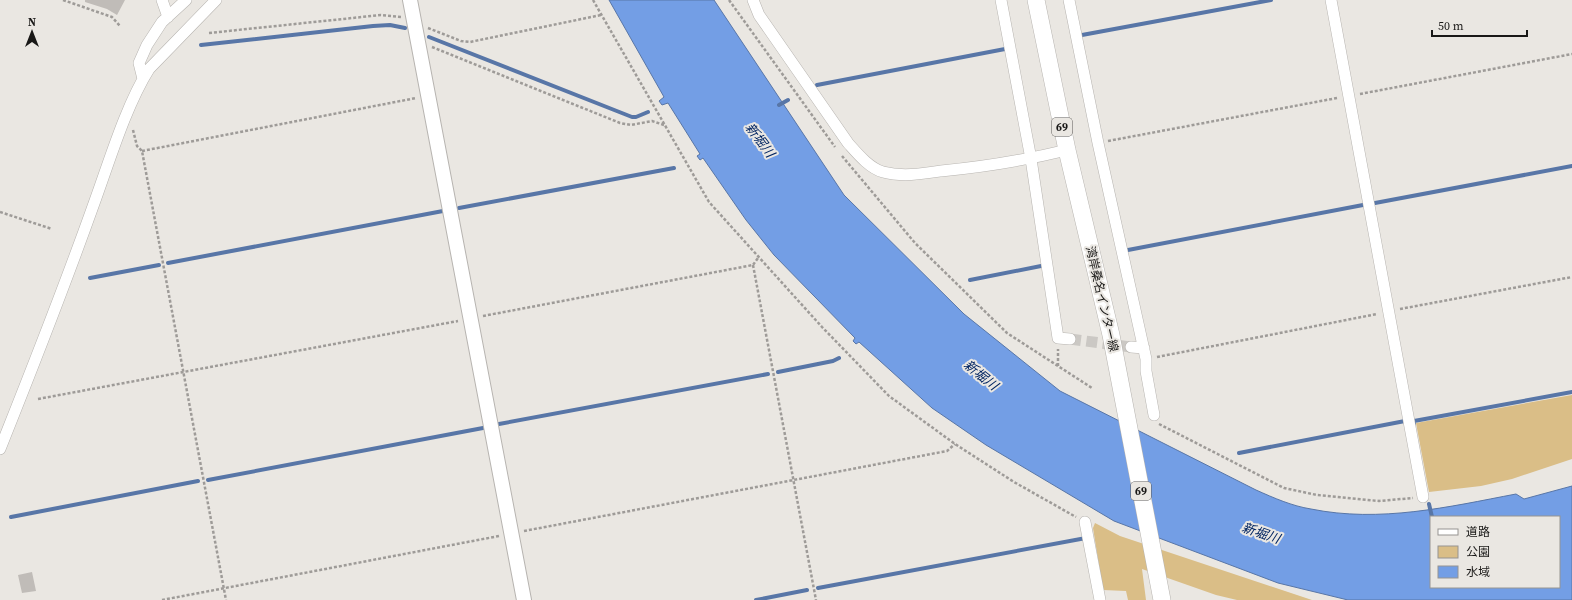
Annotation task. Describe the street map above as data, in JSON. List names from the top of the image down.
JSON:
{
  "streets": {
    "main road": ["69", "湾岸桑名インター線"]
  },
  "water": ["新堀川"],
  "legend": ["道路", "公園", "水域"],
  "scale_bar": "50 m",
  "north": "top"
}
